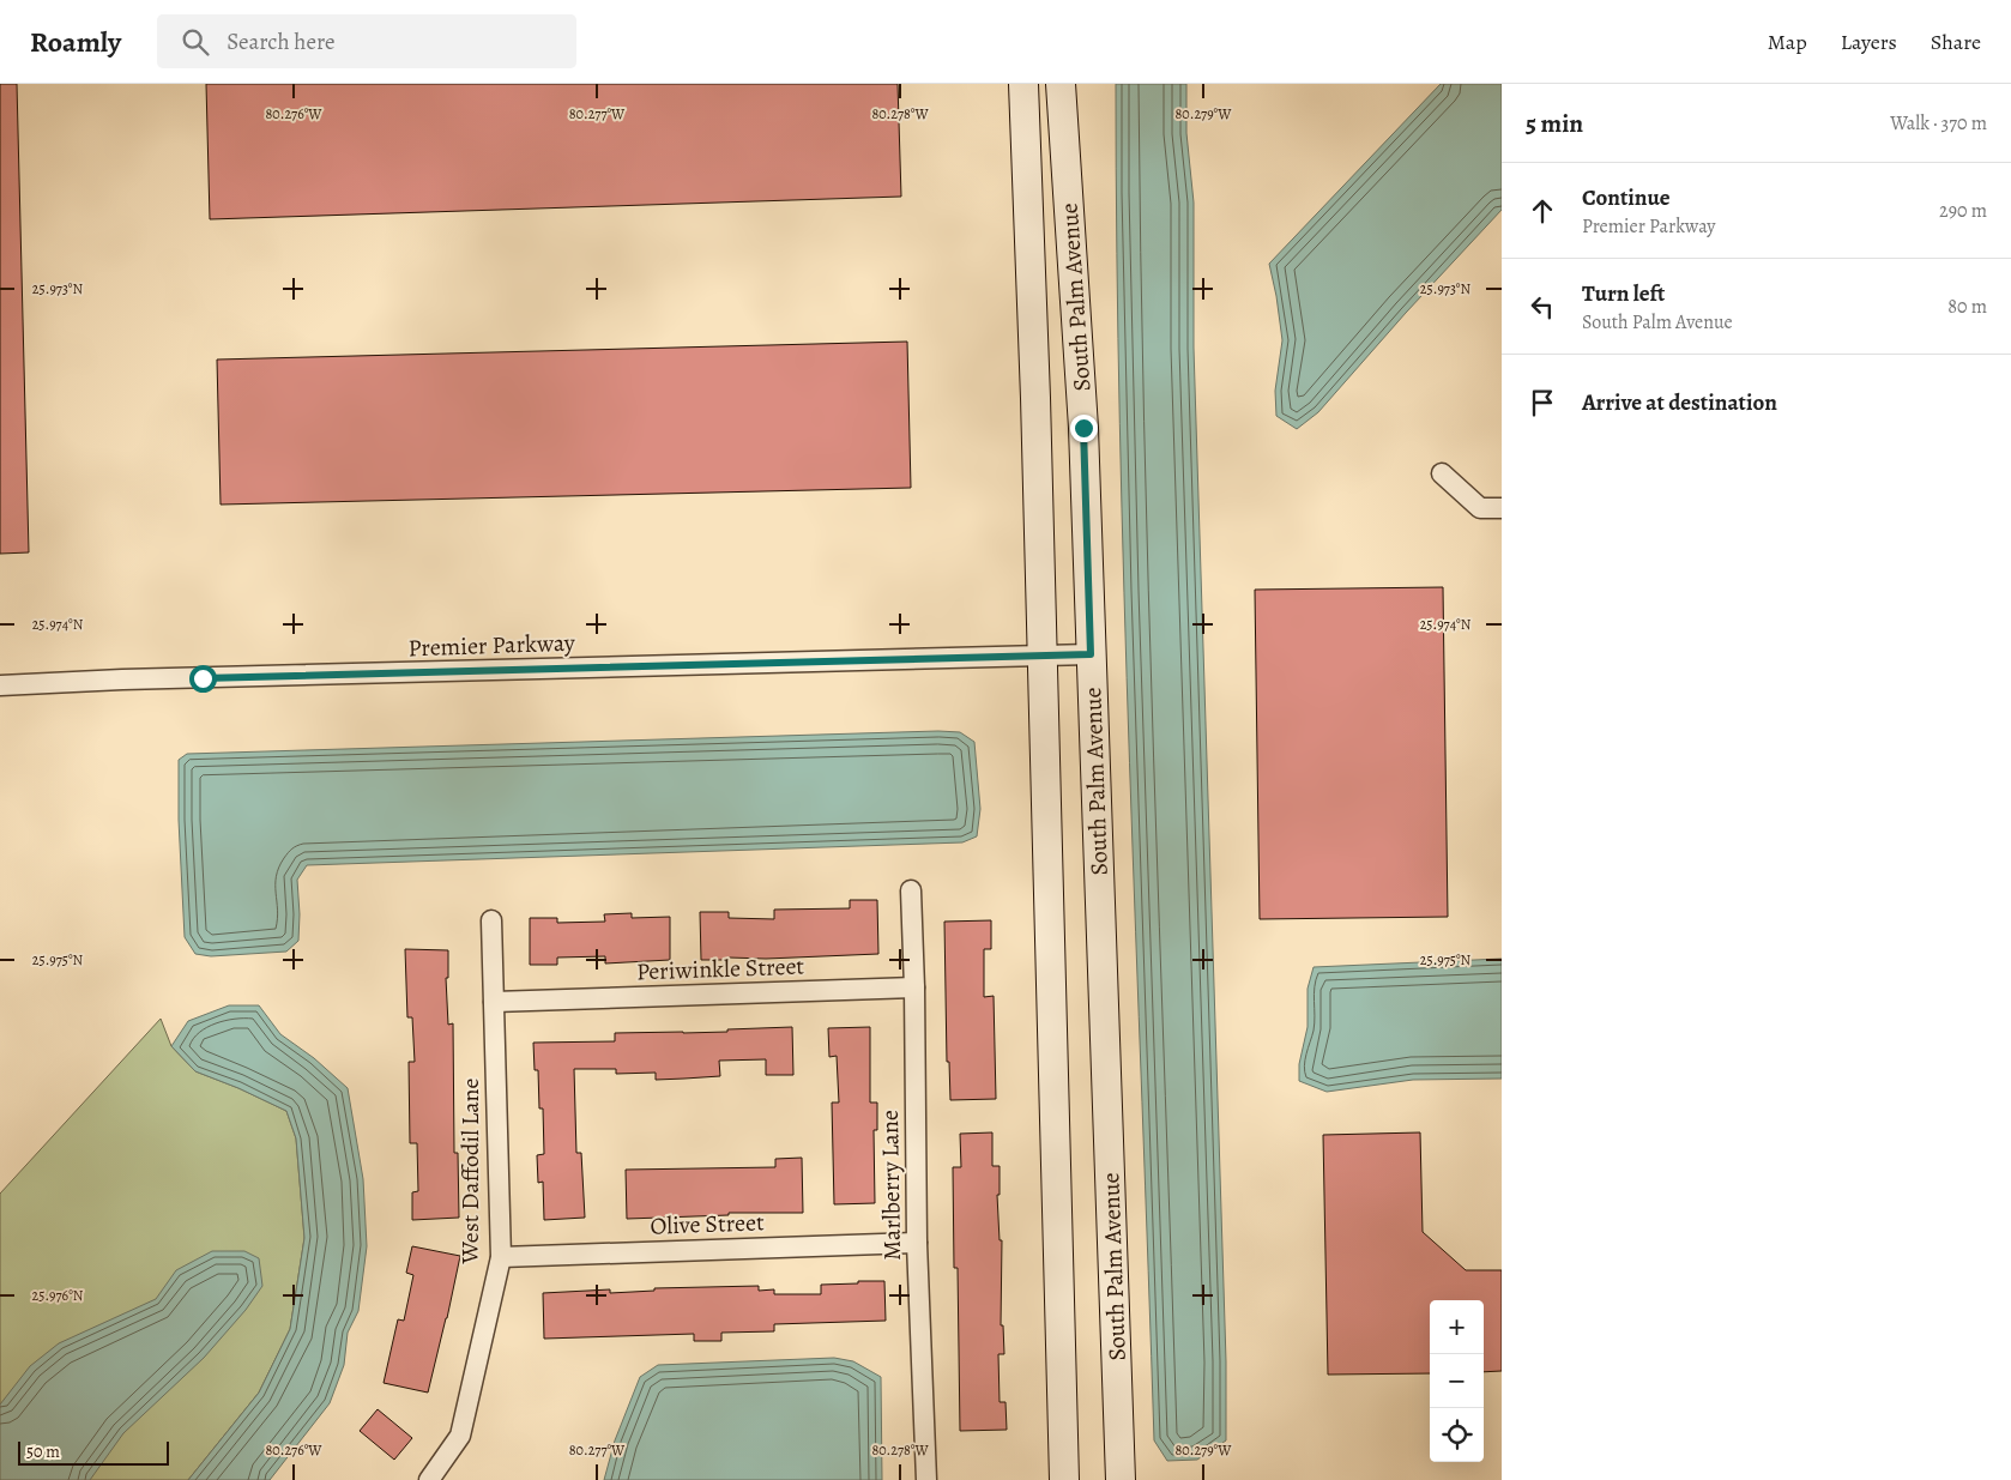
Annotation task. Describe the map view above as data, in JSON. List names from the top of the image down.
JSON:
{
  "streets": {
    "main road": ["South Palm Avenue"],
    "street": [
      "Premier Parkway",
      "Periwinkle Street",
      "West Daffodil Lane",
      "Marlberry Lane",
      "Olive Street"
    ]
  },
  "crossings": [
    ["South Palm Avenue", "Premier Parkway"],
    ["Periwinkle Street", "West Daffodil Lane"],
    ["Periwinkle Street", "Marlberry Lane"],
    ["West Daffodil Lane", "Olive Street"],
    ["Marlberry Lane", "Olive Street"]
  ],
  "scale_bar": "50 m",
  "page": {
    "header": "Roamly",
    "search": "Search here",
    "nav": ["Map", "Layers", "Share"],
    "heading": ["5 min", "Walk · 370 m"],
    "list": [
      ["Continue", "Premier Parkway", "290 m"],
      ["Turn left", "South Palm Avenue", "80 m"],
      "Arrive at destination"
    ],
    "map_buttons": ["+", "−"],
    "scale": "50 m"
  },
  "coordinates": [
    "80.276°W",
    "80.277°W",
    "80.278°W",
    "80.279°W",
    "25.973°N",
    "25.974°N",
    "25.975°N",
    "25.976°N"
  ]
}
